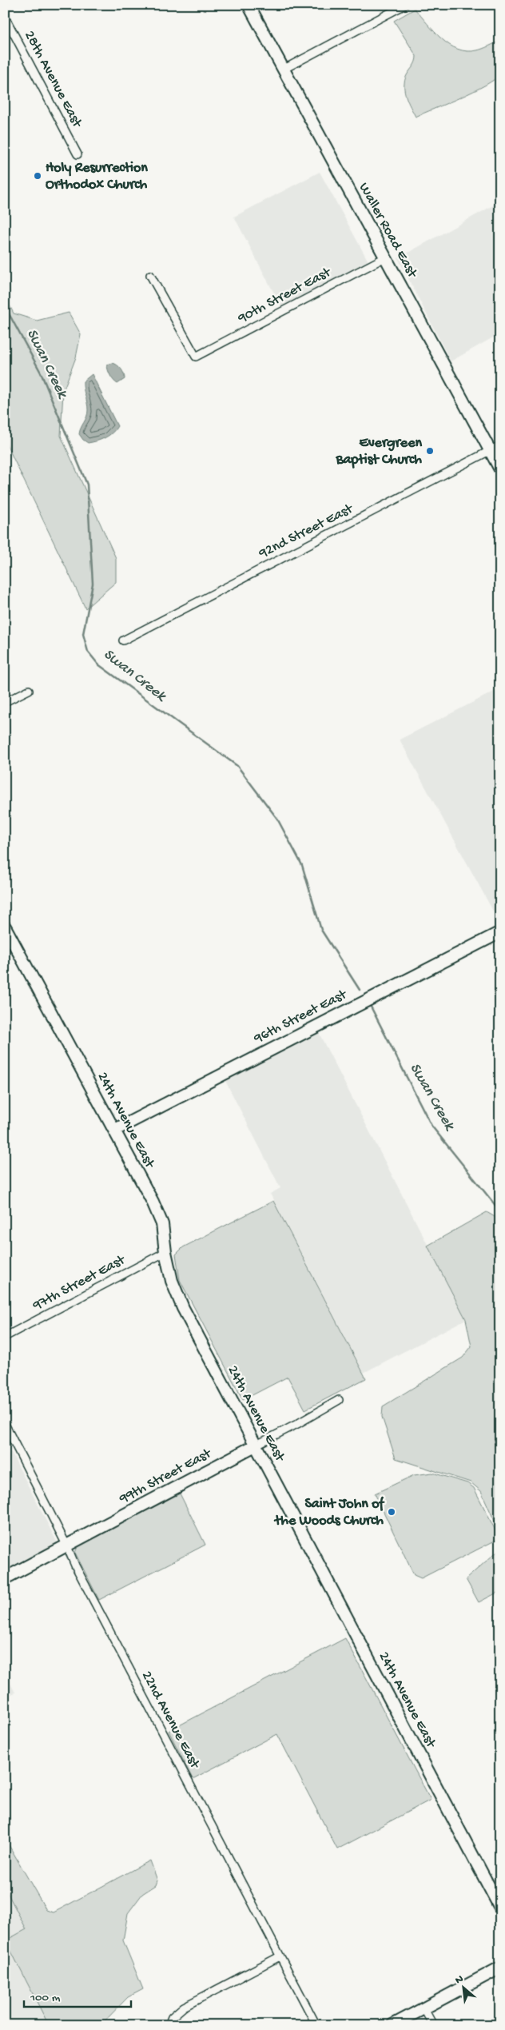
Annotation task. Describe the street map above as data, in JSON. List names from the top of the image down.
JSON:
{
  "streets": {
    "street": [
      "28th Avenue East",
      "Waller Road East",
      "90th Street East",
      "92nd Street East",
      "96th Street East",
      "24th Avenue East",
      "97th Street East",
      "99th Street East",
      "22nd Avenue East"
    ]
  },
  "crossings": [
    ["Waller Road East", "90th Street East"],
    ["Waller Road East", "92nd Street East"],
    ["96th Street East", "24th Avenue East"],
    ["24th Avenue East", "97th Street East"],
    ["24th Avenue East", "99th Street East"],
    ["99th Street East", "22nd Avenue East"]
  ],
  "water": ["Swan Creek"],
  "places": ["Holy Resurrection Orthodox Church", "Evergreen Baptist Church", "Saint John of the Woods Church"],
  "scale_bar": "100 m",
  "north": "top left"
}
